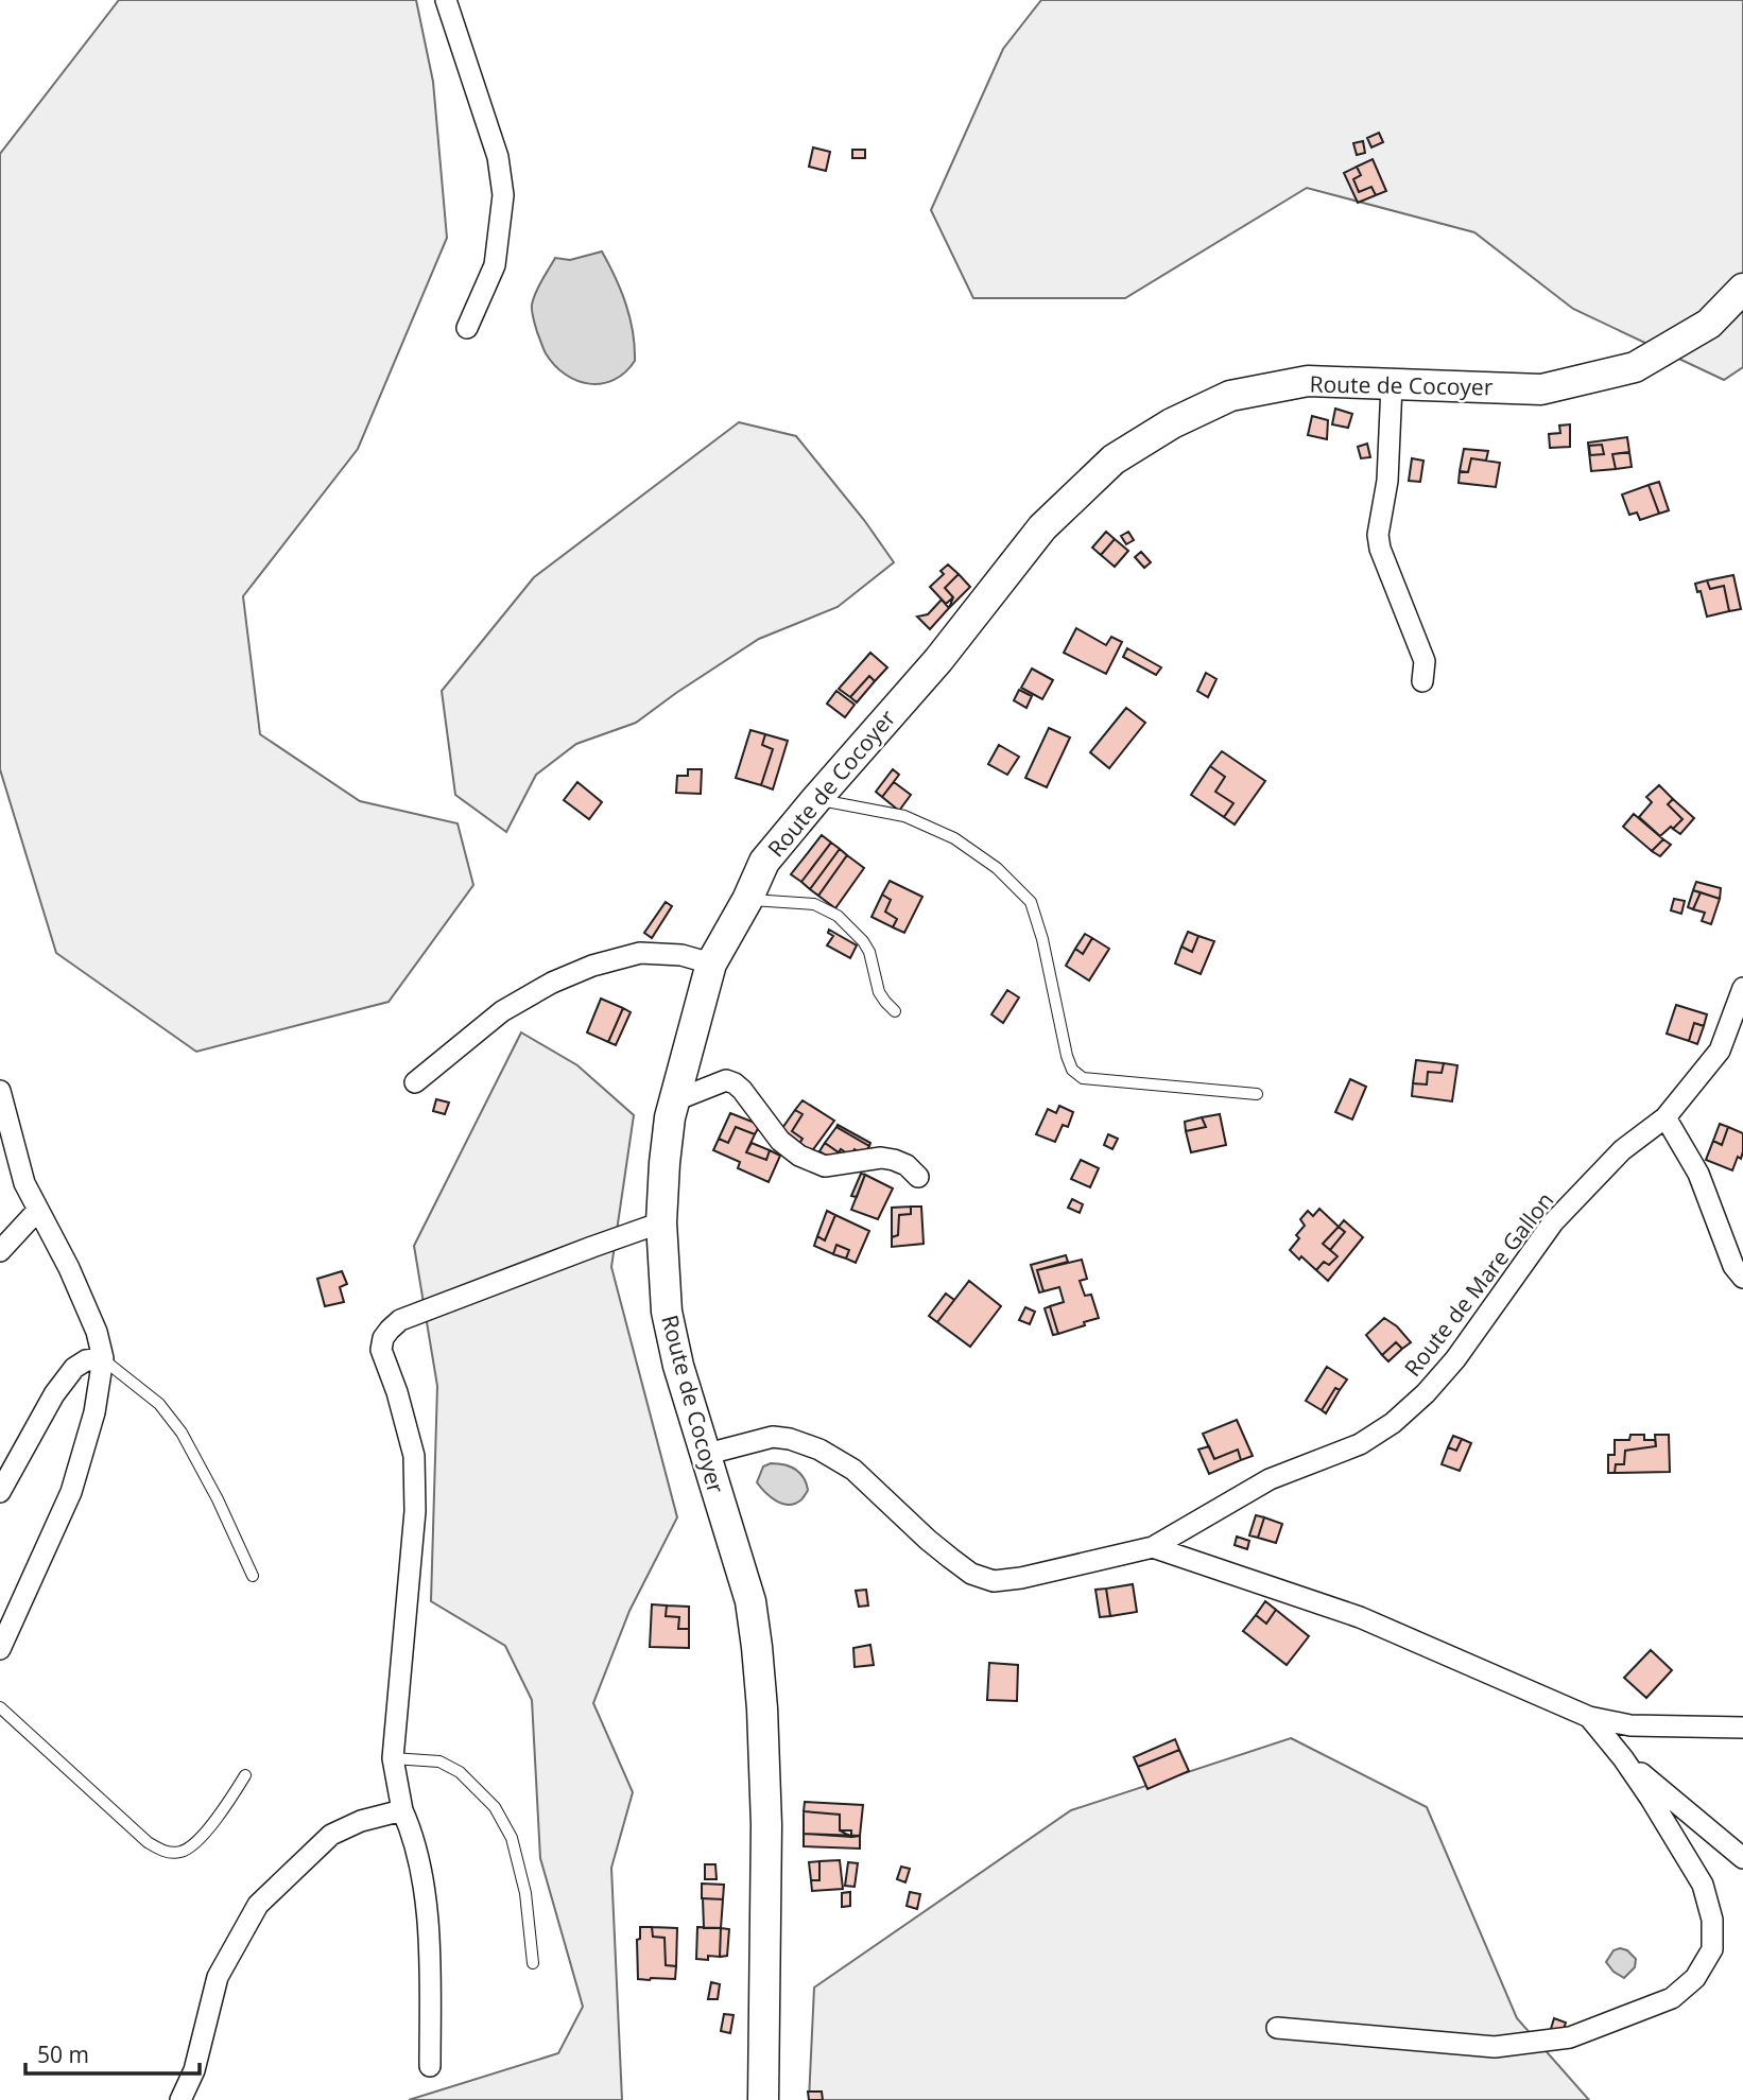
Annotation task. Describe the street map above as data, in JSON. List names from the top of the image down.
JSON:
{
  "streets": {
    "main road": ["Route de Cocoyer"],
    "street": ["Route de Mare Gallon"]
  },
  "crossings": [
    ["Route de Cocoyer", "Route de Mare Gallon"]
  ],
  "scale_bar": "50 m"
}
